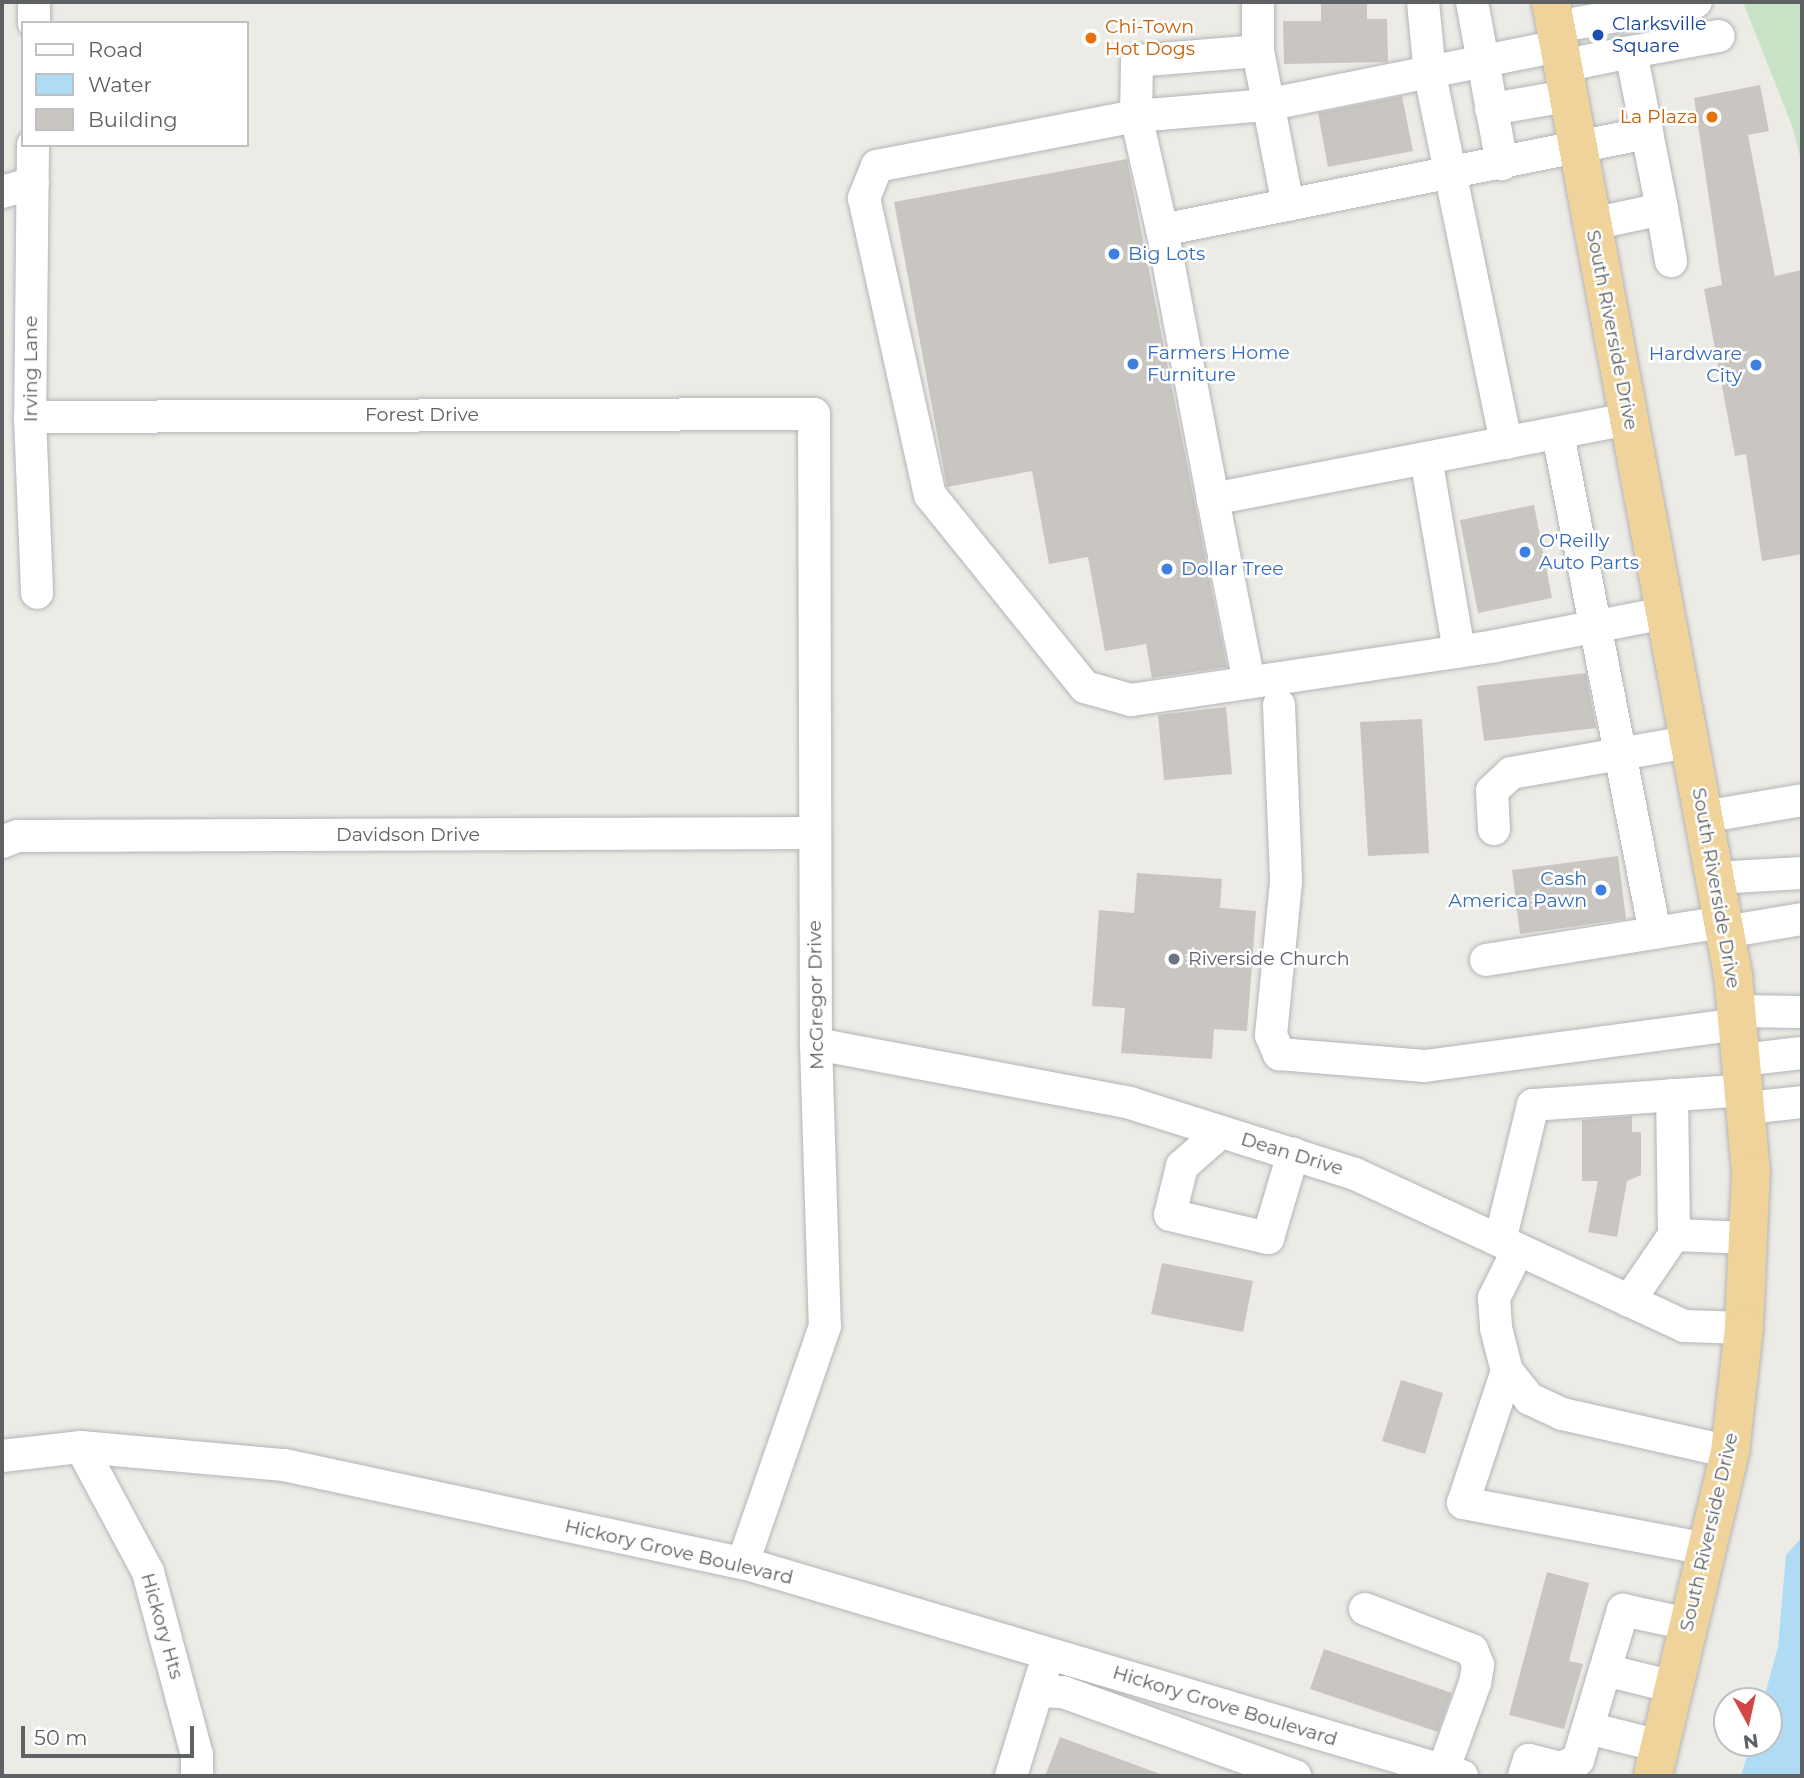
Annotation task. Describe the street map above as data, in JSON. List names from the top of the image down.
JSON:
{
  "streets": {
    "highway": ["South Riverside Drive"],
    "street": [
      "Irving Lane",
      "Forest Drive",
      "Davidson Drive",
      "McGregor Drive",
      "Dean Drive",
      "Hickory Grove Boulevard",
      "Hickory Hts"
    ]
  },
  "crossings": [
    ["South Riverside Drive", "Dean Drive"],
    ["Irving Lane", "Forest Drive"],
    ["Forest Drive", "McGregor Drive"],
    ["Davidson Drive", "McGregor Drive"],
    ["McGregor Drive", "Dean Drive"],
    ["McGregor Drive", "Hickory Grove Boulevard"],
    ["Hickory Grove Boulevard", "Hickory Hts"]
  ],
  "places": [
    "Clarksville Square",
    "Chi-Town Hot Dogs",
    "La Plaza",
    "Big Lots",
    "Farmers Home Furniture",
    "Hardware City",
    "O'Reilly Auto Parts",
    "Dollar Tree",
    "Cash America Pawn",
    "Riverside Church"
  ],
  "legend": ["Road", "Water", "Building"],
  "scale_bar": "50 m",
  "north": "bottom"
}
